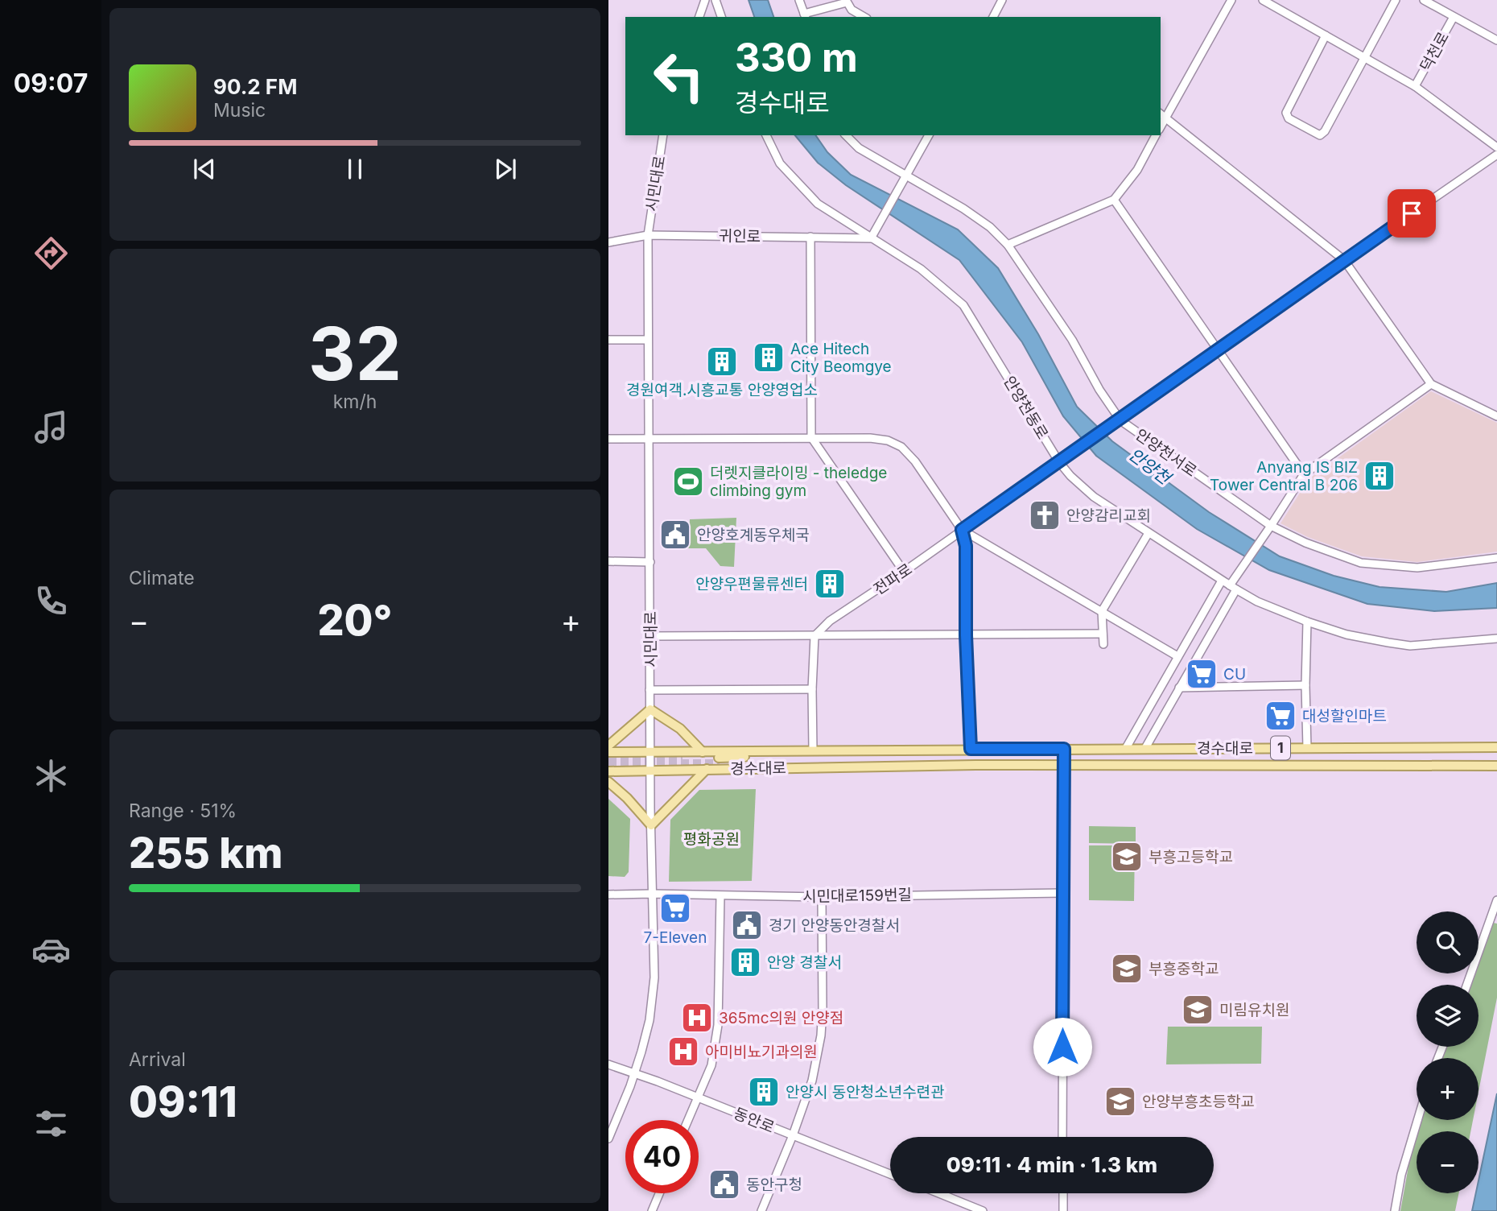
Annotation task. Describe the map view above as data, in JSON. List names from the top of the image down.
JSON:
{
  "streets": {
    "main road": ["경수대로", "1"],
    "street": [
      "덕천로",
      "시민대로",
      "귀인로",
      "안양천동로",
      "안양천서로",
      "전파로",
      "시민대로159번길",
      "동안로"
    ]
  },
  "crossings": [
    ["시민대로", "귀인로"],
    ["시민대로", "경수대로"],
    ["시민대로", "시민대로159번길"],
    ["시민대로", "동안로"],
    ["귀인로", "안양천동로"],
    ["안양천동로", "전파로"],
    ["안양천서로", "전파로"]
  ],
  "water": ["안양천"],
  "parks": ["평화공원"],
  "places": {
    "building": [
      "Ace Hitech City Beomgye",
      "경원여객.시흥교통 안양영업소",
      "Anyang IS BIZ Tower Central B 206",
      "안양우편물류센터",
      "안양 경찰서",
      "안양시 동안청소년수련관"
    ],
    "sports": ["더렛지클라이밍 - theledge climbing gym"],
    "church": ["안양감리교회"],
    "public building": ["안양호계동우체국", "경기 안양동안경찰서", "동안구청"],
    "supermarket": ["CU", "대성할인마트", "7-Eleven"],
    "school or university": [
      "부흥고등학교",
      "부흥중학교",
      "미림유치원",
      "안양부흥초등학교"
    ],
    "hospital": ["365mc의원 안양점", "아미비뇨기과의원"]
  },
  "page": {
    "tabs": "09:07",
    "turn": ["330 m", "경수대로"],
    "song": ["90.2 FM", "Music"],
    "tile": [
      ["32", "km/h"],
      "Climate",
      ["Range · 51%", "255 km"],
      ["Arrival", "09:11"]
    ],
    "heat": ["−", "20°", "+"],
    "map_buttons": ["+", "−"],
    "limit": "40",
    "trip": "09:11 · 4 min · 1.3 km"
  }
}
